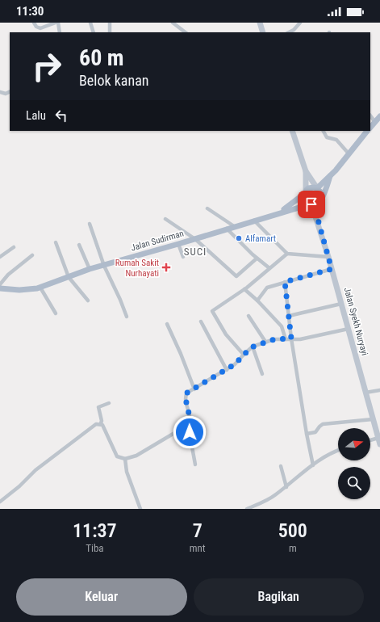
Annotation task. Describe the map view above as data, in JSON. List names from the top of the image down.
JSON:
{
  "streets": {
    "main road": ["Jalan Sudirman", "Jalan Syekh Nuryayi"]
  },
  "crossings": [
    ["Jalan Sudirman", "Jalan Syekh Nuryayi"]
  ],
  "districts": ["SUCI"],
  "places": {
    "other": ["Alfamart"],
    "health": ["Rumah Sakit Nurhayati"]
  },
  "north": "right",
  "page": {
    "status": "11:30",
    "turn": ["60 m", "Belok kanan"],
    "then": "Lalu",
    "eta": [
      "11:37",
      "Tiba",
      "7",
      "mnt",
      "500",
      "m"
    ],
    "buttons": ["Keluar", "Bagikan"]
  }
}
